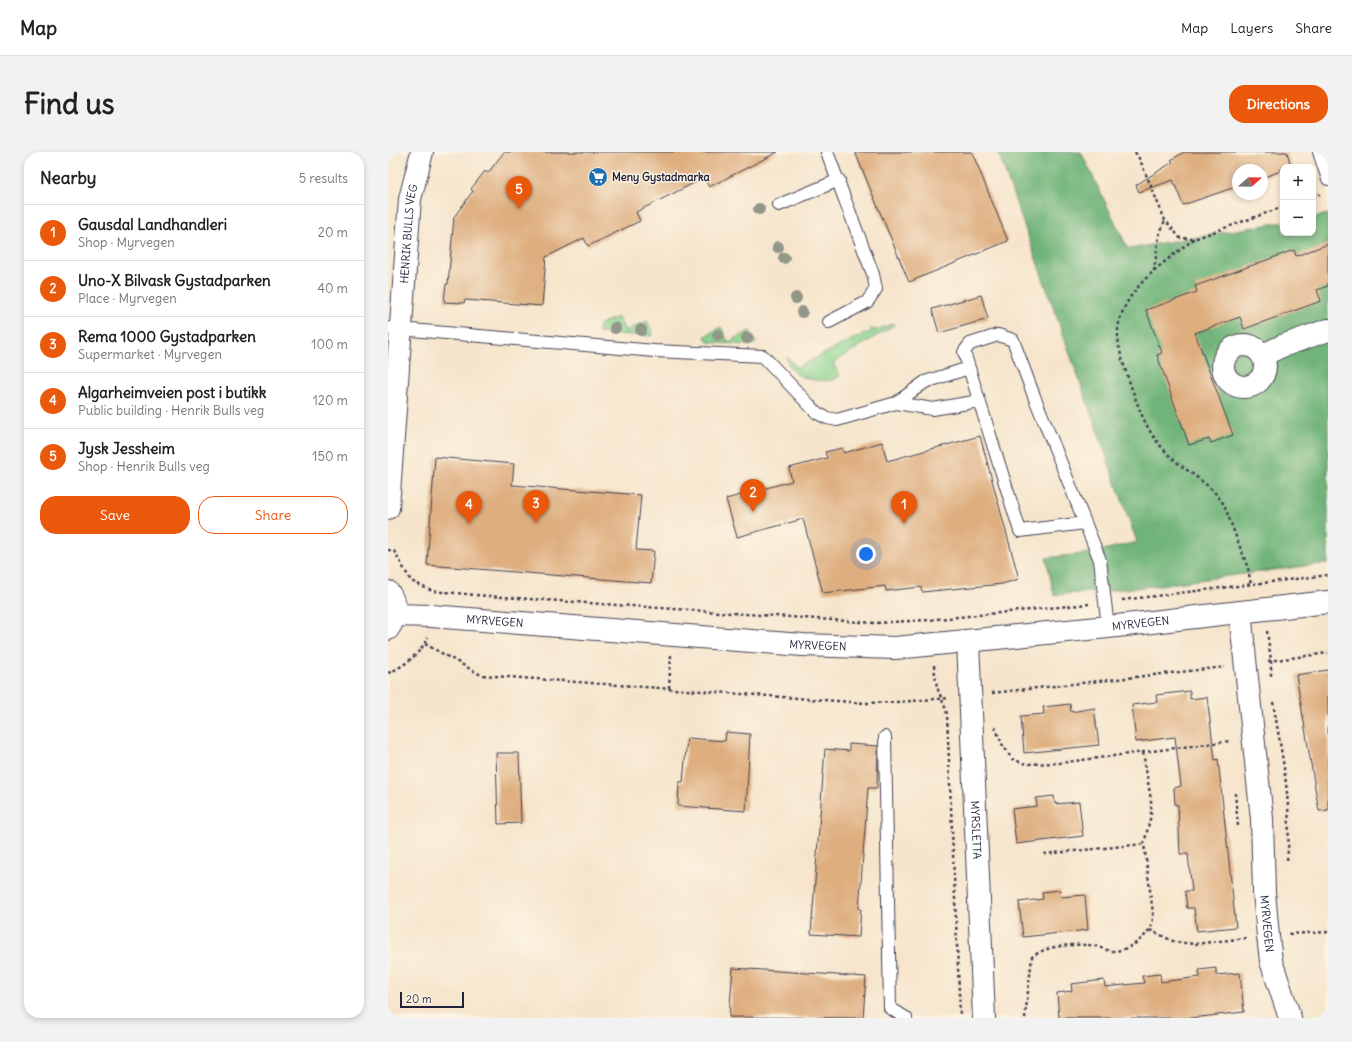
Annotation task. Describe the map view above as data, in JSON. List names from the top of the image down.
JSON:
{
  "streets": {
    "street": ["HENRIK BULLS VEG", "MYRVEGEN", "MYRSLETTA"]
  },
  "crossings": [
    ["MYRVEGEN", "MYRSLETTA"]
  ],
  "places": {
    "supermarket": ["Meny Gystadmarka"]
  },
  "scale_bar": "20 m",
  "north": "right",
  "page": {
    "header": "Map",
    "nav": ["Map", "Layers", "Share"],
    "buttons": [
      "Directions",
      ["Save", "Share"]
    ],
    "title": "Find us",
    "heading": ["Nearby", "5 results"],
    "map_buttons": ["+", "−"],
    "pins": [
      "5",
      "2",
      "3",
      "1",
      "4"
    ],
    "list": [
      {
        "mark": "1",
        "name": "Gausdal Landhandleri",
        "note": "Shop · Myrvegen",
        "value": "20 m"
      },
      {
        "mark": "2",
        "name": "Uno-X Bilvask Gystadparken",
        "note": "Place · Myrvegen",
        "value": "40 m"
      },
      {
        "mark": "3",
        "name": "Rema 1000 Gystadparken",
        "note": "Supermarket · Myrvegen",
        "value": "100 m"
      },
      {
        "mark": "4",
        "name": "Algarheimveien post i butikk",
        "note": "Public building · Henrik Bulls veg",
        "value": "120 m"
      },
      {
        "mark": "5",
        "name": "Jysk Jessheim",
        "note": "Shop · Henrik Bulls veg",
        "value": "150 m"
      }
    ],
    "scale": "20 m"
  }
}
